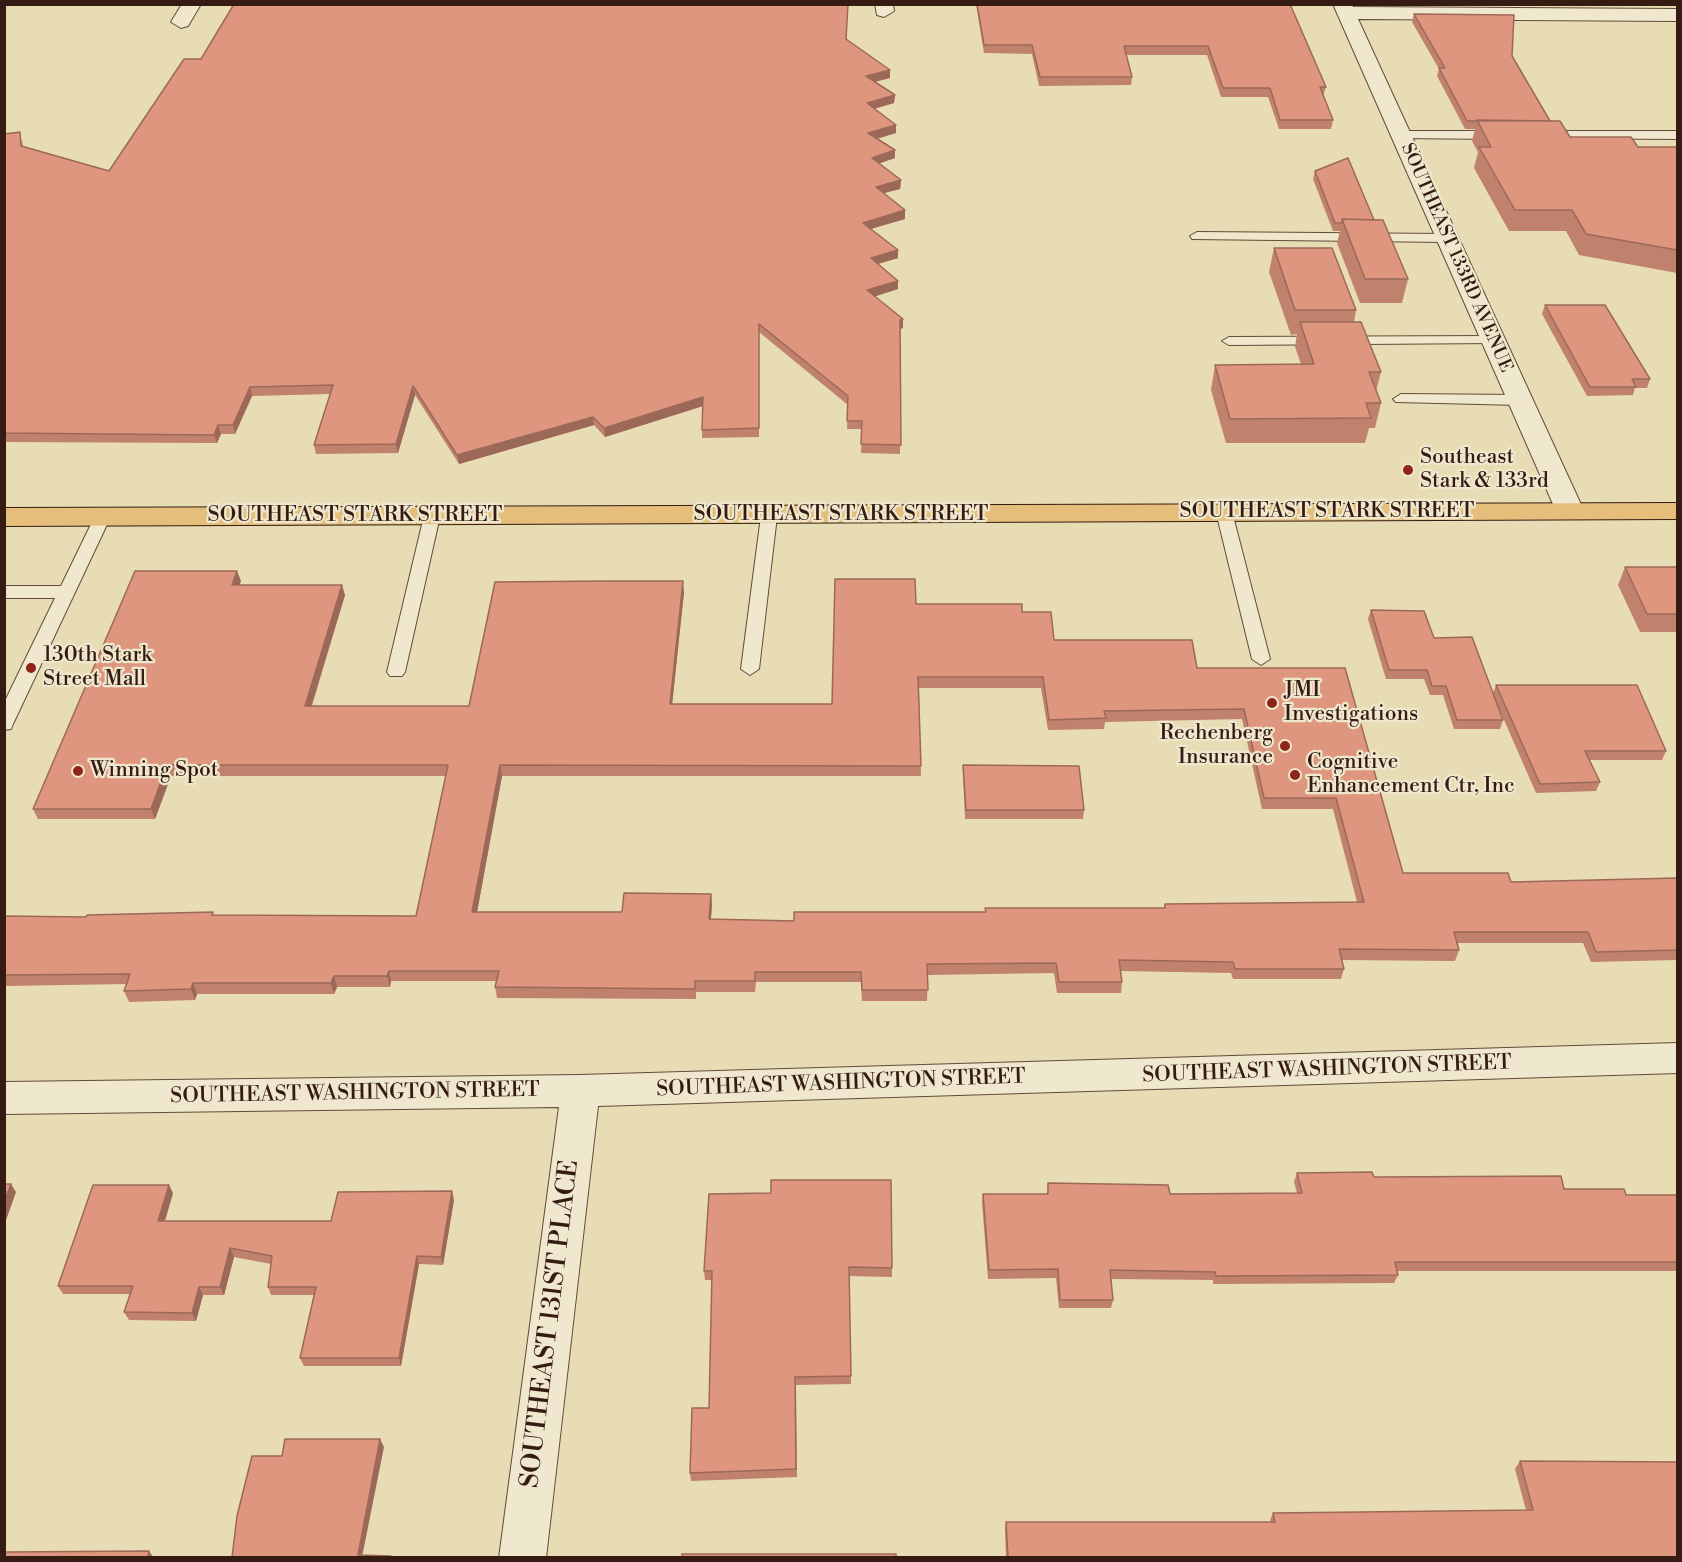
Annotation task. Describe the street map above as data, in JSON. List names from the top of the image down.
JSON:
{
  "streets": {
    "main road": ["SOUTHEAST STARK STREET"],
    "street": ["SOUTHEAST 133RD AVENUE", "SOUTHEAST WASHINGTON STREET", "SOUTHEAST 131ST PLACE"]
  },
  "crossings": [
    ["SOUTHEAST 133RD AVENUE", "SOUTHEAST STARK STREET"],
    ["SOUTHEAST WASHINGTON STREET", "SOUTHEAST 131ST PLACE"]
  ],
  "places": [
    "Southeast Stark & 133rd",
    "130th Stark Street Mall",
    "JMI Investigations",
    "Rechenberg Insurance",
    "Winning Spot",
    "Cognitive Enhancement Ctr, Inc"
  ]
}
